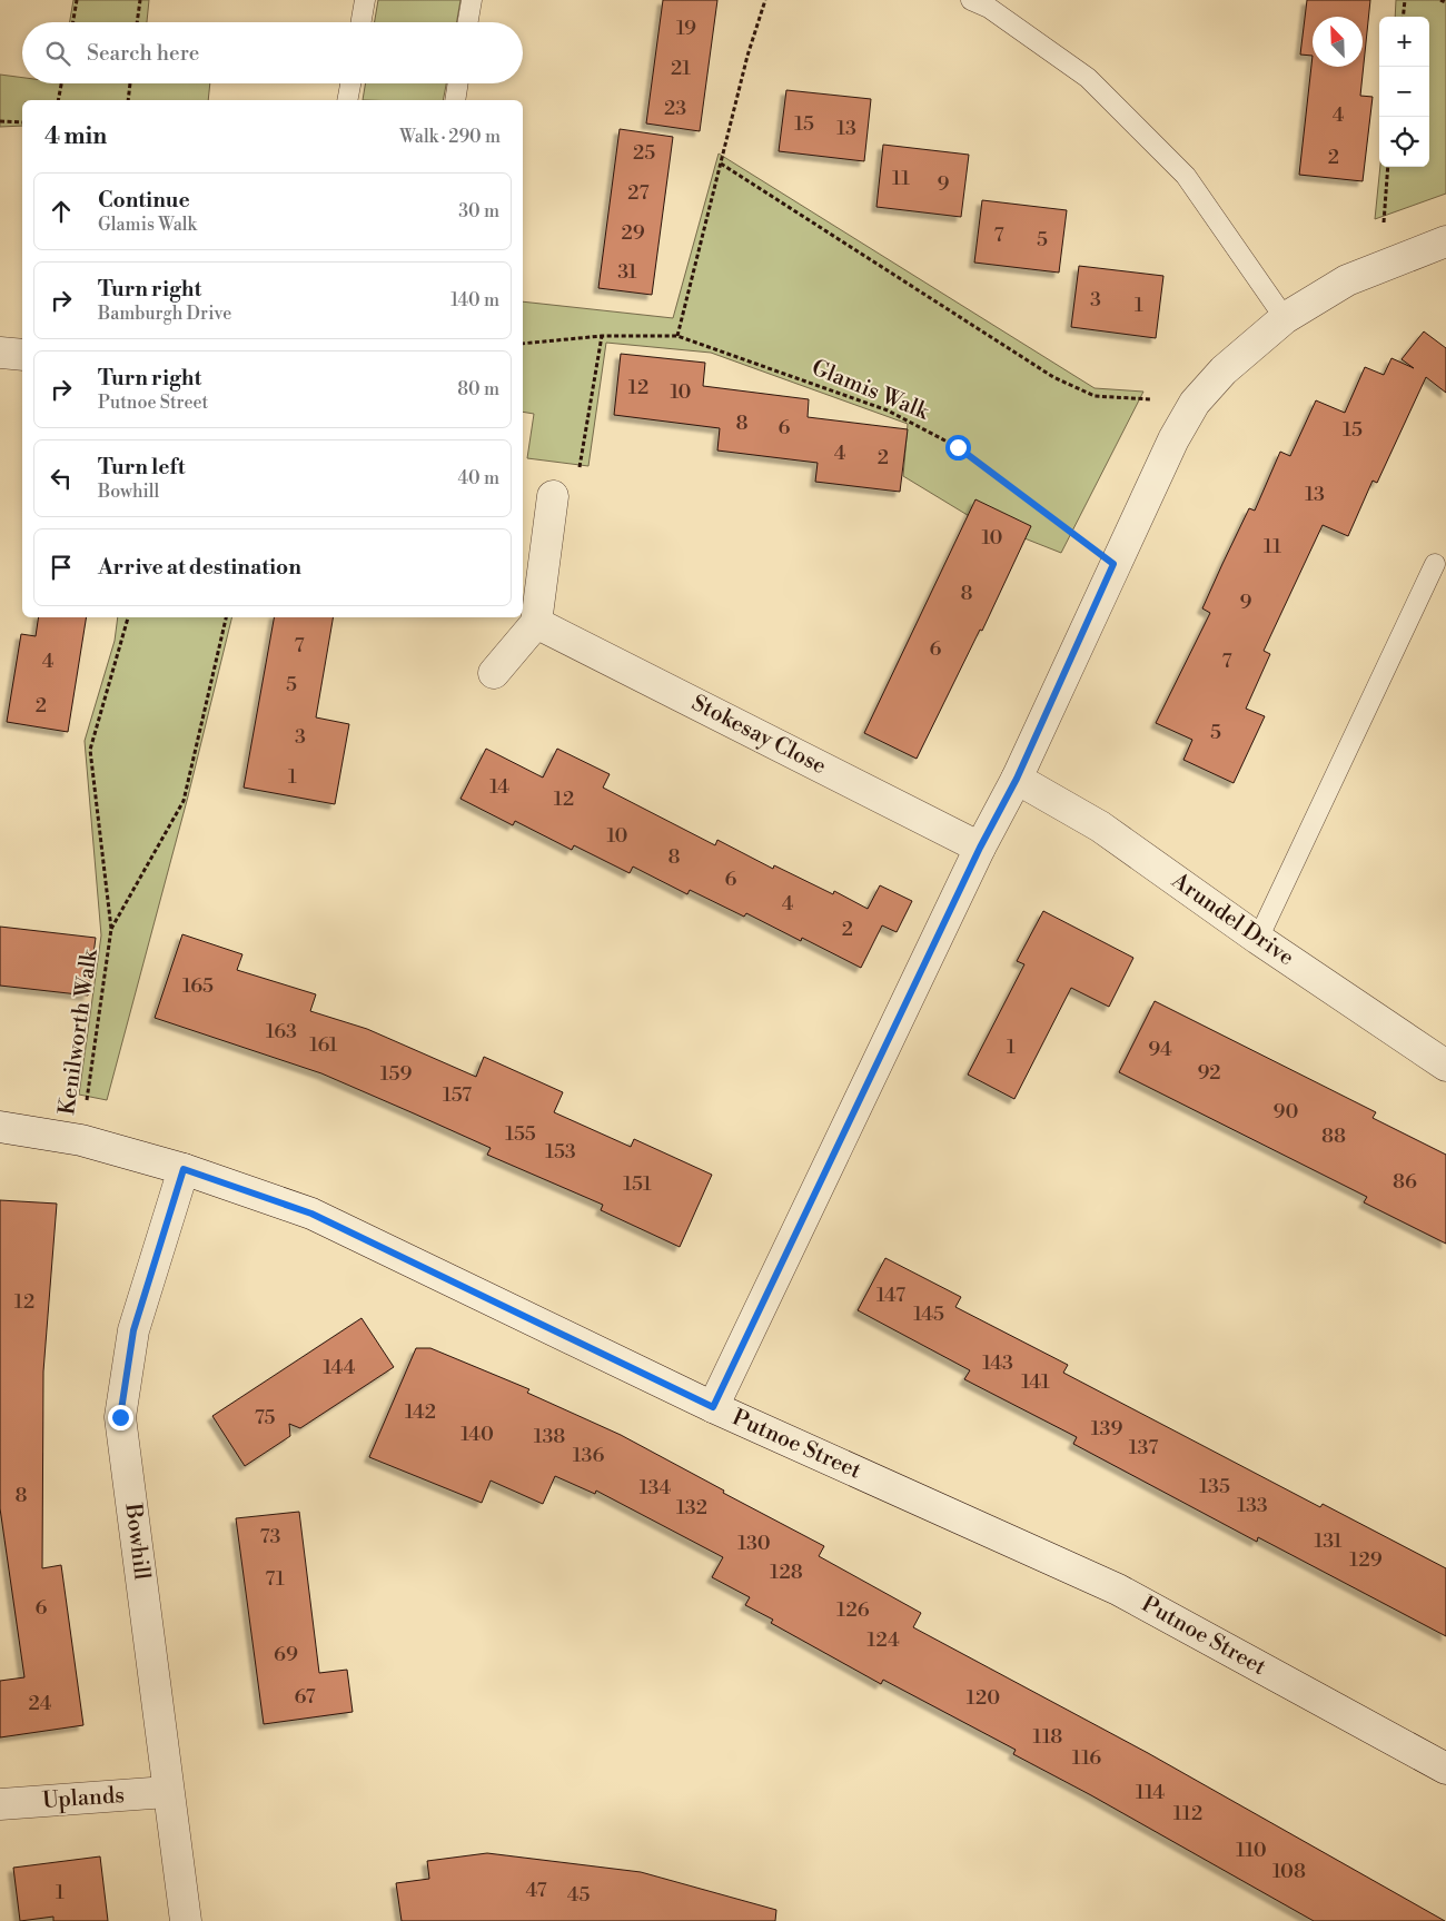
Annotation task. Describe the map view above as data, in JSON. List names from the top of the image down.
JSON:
{
  "streets": {
    "street": [
      "Stokesay Close",
      "Arundel Drive",
      "Putnoe Street",
      "Bowhill",
      "Uplands"
    ],
    "path": ["Glamis Walk", "Kenilworth Walk"]
  },
  "crossings": [
    ["Kenilworth Walk", "Putnoe Street"],
    ["Putnoe Street", "Bowhill"],
    ["Bowhill", "Uplands"]
  ],
  "house_numbers": [
    "19",
    "21",
    "23",
    "4",
    "15",
    "13",
    "25",
    "2",
    "11",
    "9",
    "27",
    "29",
    "7",
    "5",
    "31",
    "3",
    "1",
    "12",
    "10",
    "8",
    "6",
    "15",
    "4",
    "2",
    "13",
    "10",
    "11",
    "8",
    "9",
    "7",
    "6",
    "4",
    "7",
    "5",
    "2",
    "5",
    "3",
    "1",
    "14",
    "12",
    "10",
    "8",
    "6",
    "4",
    "2",
    "165",
    "163",
    "161",
    "1",
    "94",
    "92",
    "159",
    "157",
    "90",
    "155",
    "88",
    "153",
    "86",
    "151",
    "147",
    "12",
    "145",
    "143",
    "144",
    "141",
    "142",
    "75",
    "139",
    "140",
    "138",
    "137",
    "136",
    "135",
    "134",
    "8",
    "133",
    "132",
    "73",
    "131",
    "130",
    "129",
    "128",
    "71",
    "6",
    "126",
    "124",
    "69",
    "67",
    "120",
    "24",
    "118",
    "116",
    "114",
    "112",
    "110",
    "108",
    "47",
    "1",
    "45"
  ],
  "north": "top left",
  "page": {
    "map_buttons": ["+", "−"],
    "search": "Search here",
    "heading": ["4 min", "Walk · 290 m"],
    "list": [
      ["Continue", "Glamis Walk", "30 m"],
      ["Turn right", "Bamburgh Drive", "140 m"],
      ["Turn right", "Putnoe Street", "80 m"],
      ["Turn left", "Bowhill", "40 m"],
      "Arrive at destination"
    ]
  }
}
